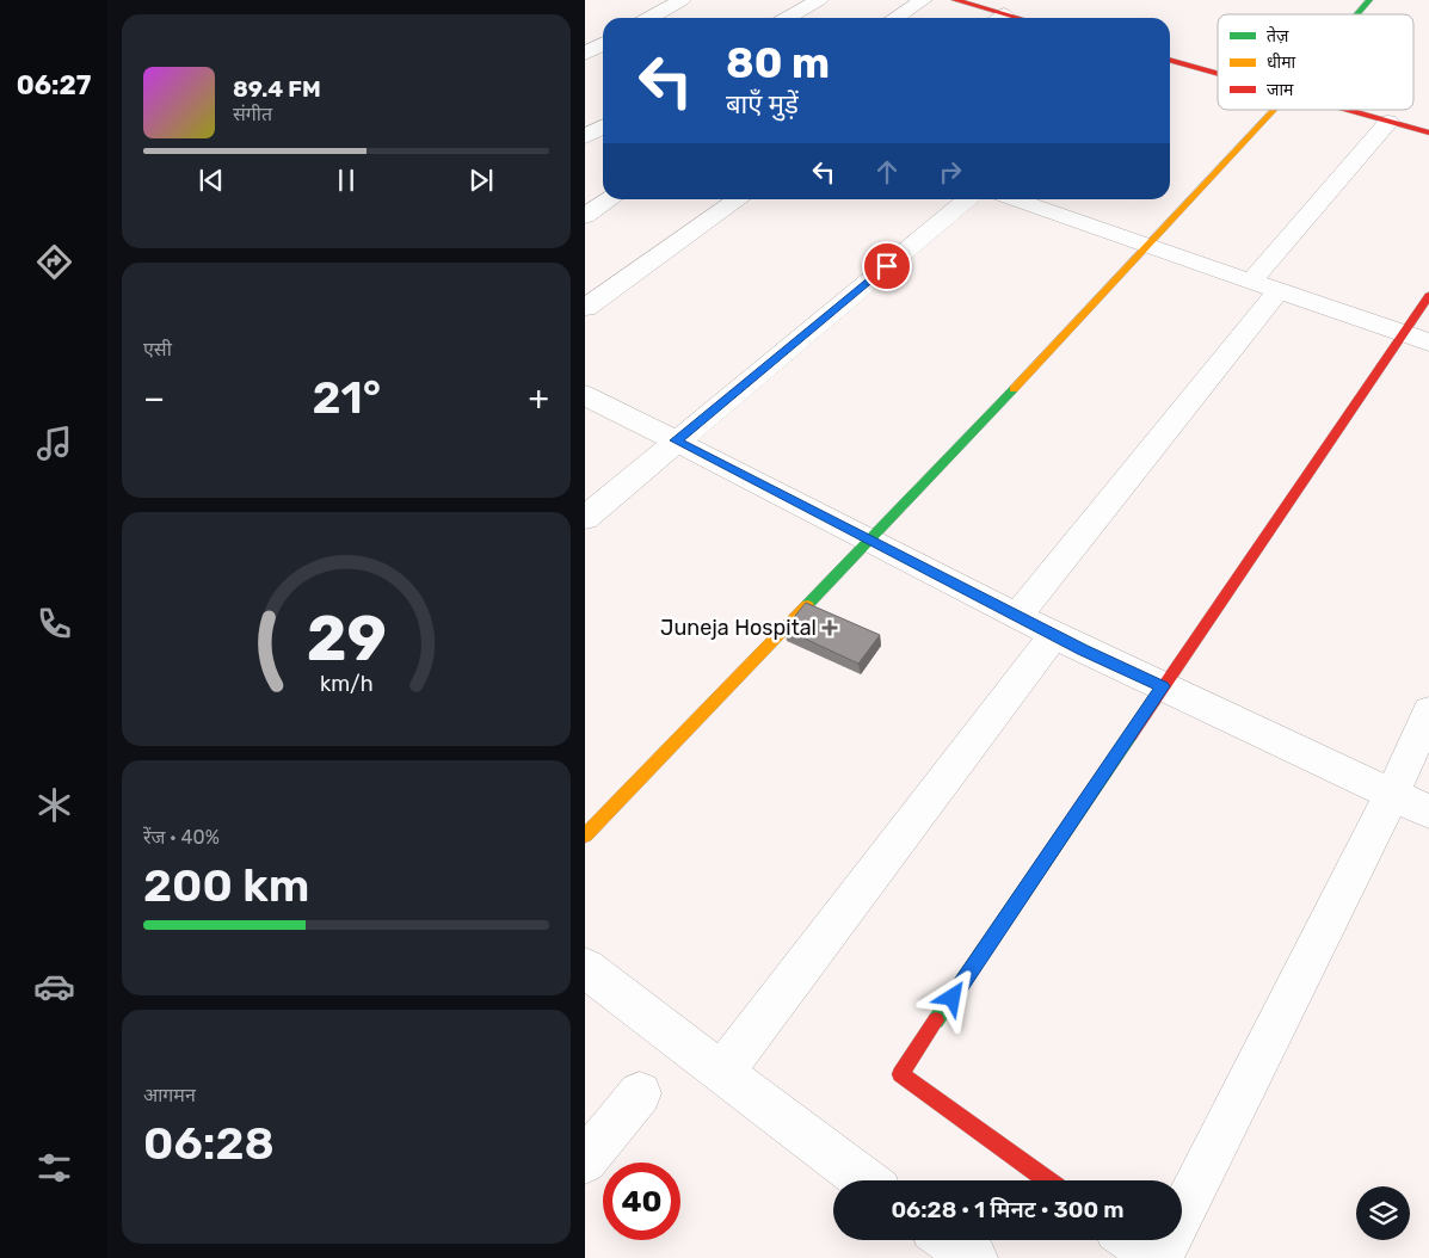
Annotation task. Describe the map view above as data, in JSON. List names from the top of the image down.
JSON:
{
  "places": {
    "health": ["Juneja Hospital"]
  },
  "legend": ["तेज़", "धीमा", "जाम"],
  "page": {
    "tabs": "06:27",
    "turn": ["80 m", "बाएँ मुड़ें"],
    "song": ["89.4 FM", "संगीत"],
    "tile": [
      "एसी",
      ["रेंज · 40%", "200 km"],
      ["आगमन", "06:28"]
    ],
    "heat": ["−", "21°", "+"],
    "limit": "40",
    "trip": "06:28 · 1 मिनट · 300 m",
    "gauge": ["29", "km/h"]
  }
}
